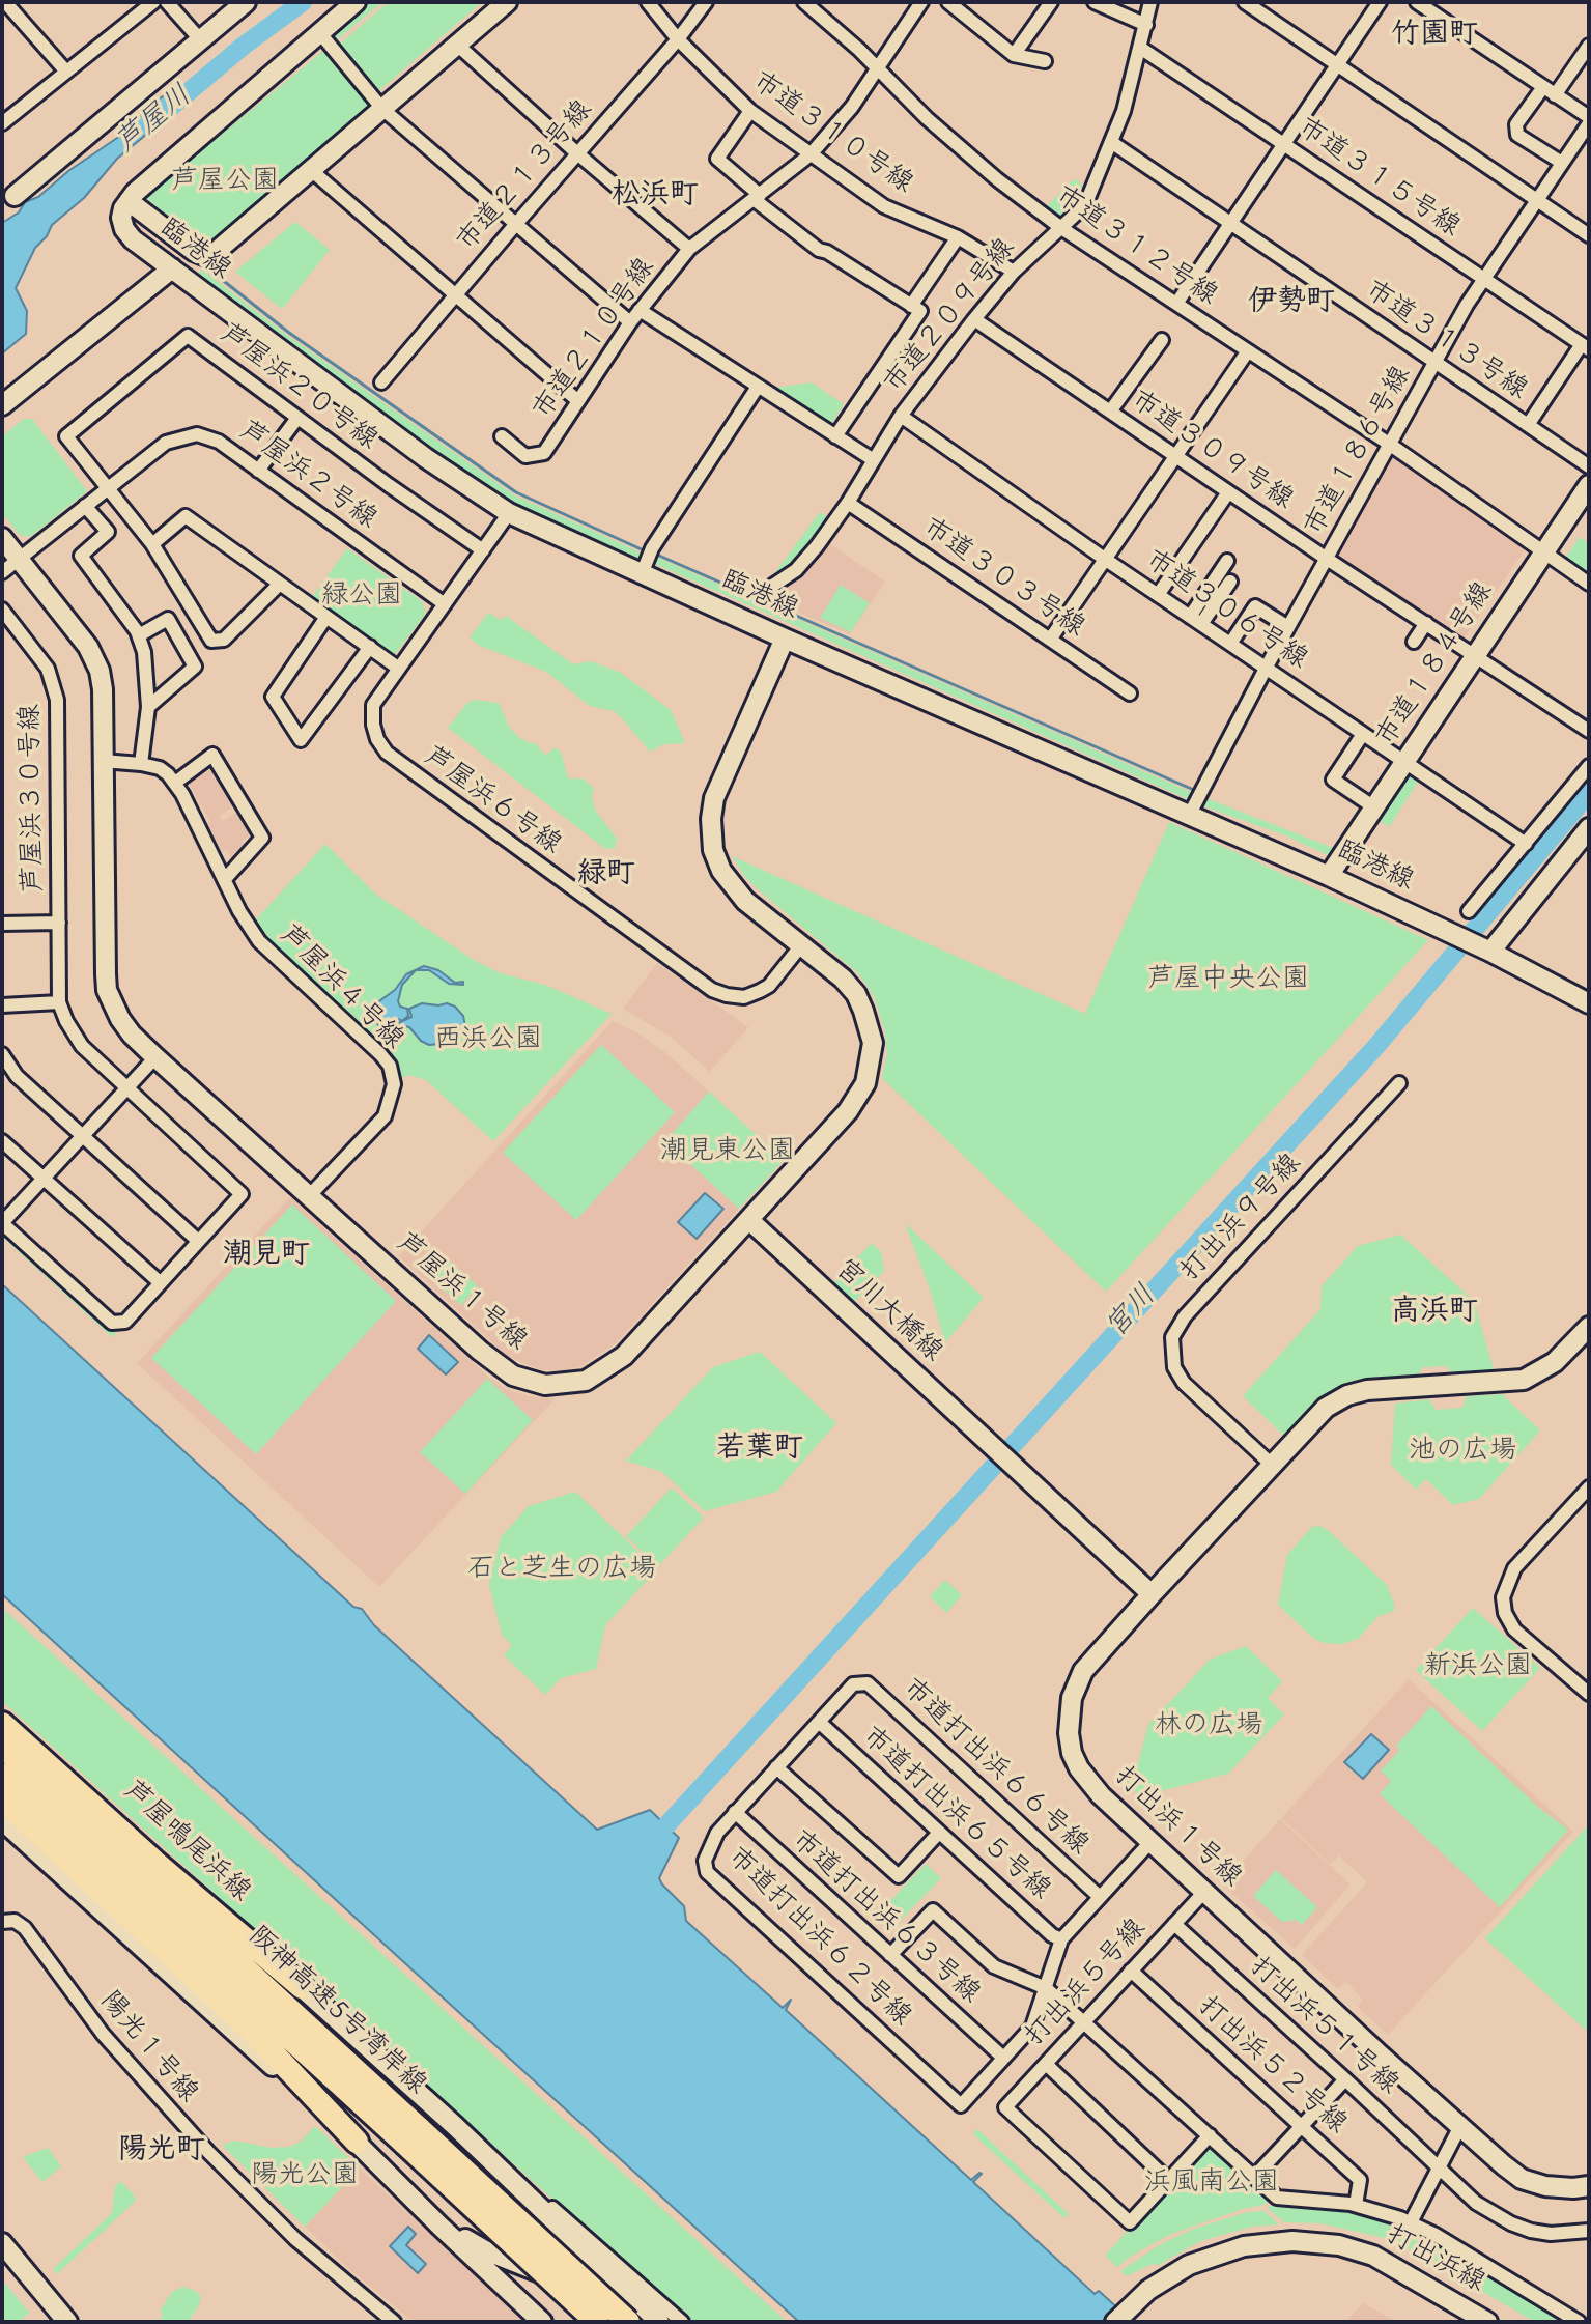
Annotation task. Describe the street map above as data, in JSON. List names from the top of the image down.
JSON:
{
  "streets": {
    "highway": ["阪神高速5号湾岸線"],
    "street": [
      "市道３１０号線",
      "市道２１３号線",
      "市道３１５号線",
      "市道３１２号線",
      "臨港線",
      "市道２０９号線",
      "市道２１０号線",
      "市道３１３号線",
      "芦屋浜２０号線",
      "市道３０９号線",
      "市道１８６号線",
      "芦屋浜２号線",
      "市道３０３号線",
      "市道３０６号線",
      "市道１８４号線",
      "芦屋浜３０号線",
      "芦屋浜６号線",
      "芦屋浜４号線",
      "打出浜９号線",
      "芦屋浜１号線",
      "宮川大橋線",
      "市道打出浜６６号線",
      "市道打出浜６５号線",
      "打出浜１号線",
      "芦屋鳴尾浜線",
      "市道打出浜６３号線",
      "市道打出浜６２号線",
      "打出浜５号線",
      "打出浜５１号線",
      "陽光１号線",
      "打出浜５２号線",
      "打出浜線"
    ]
  },
  "crossings": [
    ["市道３１０号線", "市道２１３号線"],
    ["市道３１０号線", "市道２０９号線"],
    ["市道３１０号線", "市道２１０号線"],
    ["市道３１５号線", "市道２０９号線"],
    ["市道３１５号線", "市道１８６号線"],
    ["市道３１２号線", "市道２０９号線"],
    ["市道３１２号線", "市道２１０号線"],
    ["市道３１２号線", "市道１８６号線"],
    ["市道３１２号線", "市道１８４号線"],
    ["臨港線", "市道１８６号線"],
    ["臨港線", "市道１８４号線"],
    ["臨港線", "芦屋浜６号線"],
    ["臨港線", "芦屋浜１号線"],
    ["市道２０９号線", "市道３１３号線"],
    ["市道２０９号線", "市道３０９号線"],
    ["市道２０９号線", "市道３０３号線"],
    ["市道２０９号線", "市道３０６号線"],
    ["市道３１３号線", "市道１８６号線"],
    ["芦屋浜２０号線", "芦屋浜２号線"],
    ["芦屋浜２０号線", "芦屋浜６号線"],
    ["市道３０９号線", "市道１８６号線"],
    ["市道３０９号線", "市道１８４号線"],
    ["市道１８６号線", "市道３０６号線"],
    ["芦屋浜２号線", "芦屋浜６号線"],
    ["芦屋浜２号線", "芦屋浜１号線"],
    ["市道３０６号線", "市道１８４号線"],
    ["芦屋浜６号線", "芦屋浜１号線"],
    ["芦屋浜４号線", "芦屋浜１号線"],
    ["打出浜９号線", "打出浜１号線"],
    ["芦屋浜１号線", "宮川大橋線"],
    ["宮川大橋線", "打出浜１号線"],
    ["市道打出浜６６号線", "市道打出浜６２号線"],
    ["市道打出浜６５号線", "市道打出浜６２号線"],
    ["打出浜１号線", "打出浜５号線"],
    ["市道打出浜６３号線", "市道打出浜６２号線"],
    ["打出浜５号線", "打出浜５１号線"],
    ["打出浜５号線", "打出浜５２号線"]
  ],
  "districts": [
    "竹園町",
    "松浜町",
    "伊勢町",
    "緑町",
    "潮見町",
    "高浜町",
    "若葉町",
    "陽光町"
  ],
  "water": ["芦屋川", "宮川"],
  "parks": [
    "芦屋公園",
    "緑公園",
    "芦屋中央公園",
    "西浜公園",
    "潮見東公園",
    "池の広場",
    "石と芝生の広場",
    "新浜公園",
    "林の広場",
    "陽光公園",
    "浜風南公園"
  ]
}
